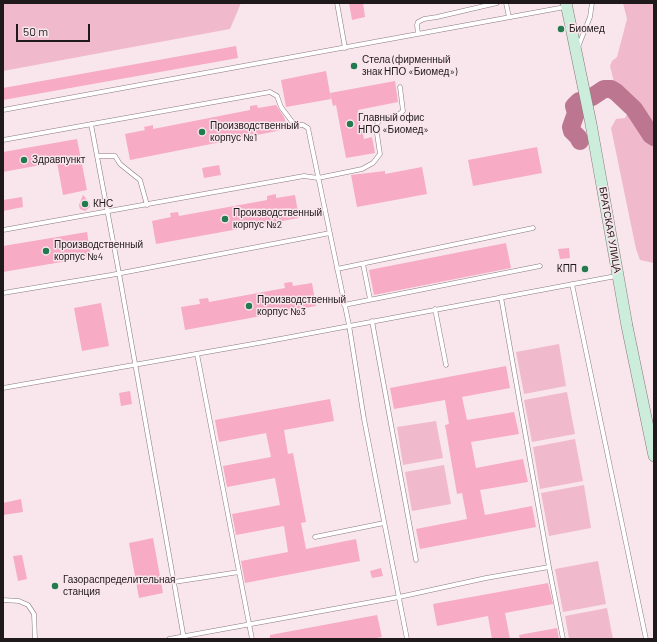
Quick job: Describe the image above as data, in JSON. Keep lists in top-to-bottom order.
{
  "streets": {
    "main road": ["БРАТСКАЯ УЛИЦА"]
  },
  "places": [
    "Биомед",
    "Стела (фирменный знак НПО «Биомед»)",
    "Главный офис НПО «Биомед»",
    "Производственный корпус №1",
    "Здравпункт",
    "КНС",
    "Производственный корпус №2",
    "Производственный корпус №4",
    "КПП",
    "Производственный корпус №3",
    "Газораспределительная станция"
  ],
  "scale_bar": "50 m"
}
